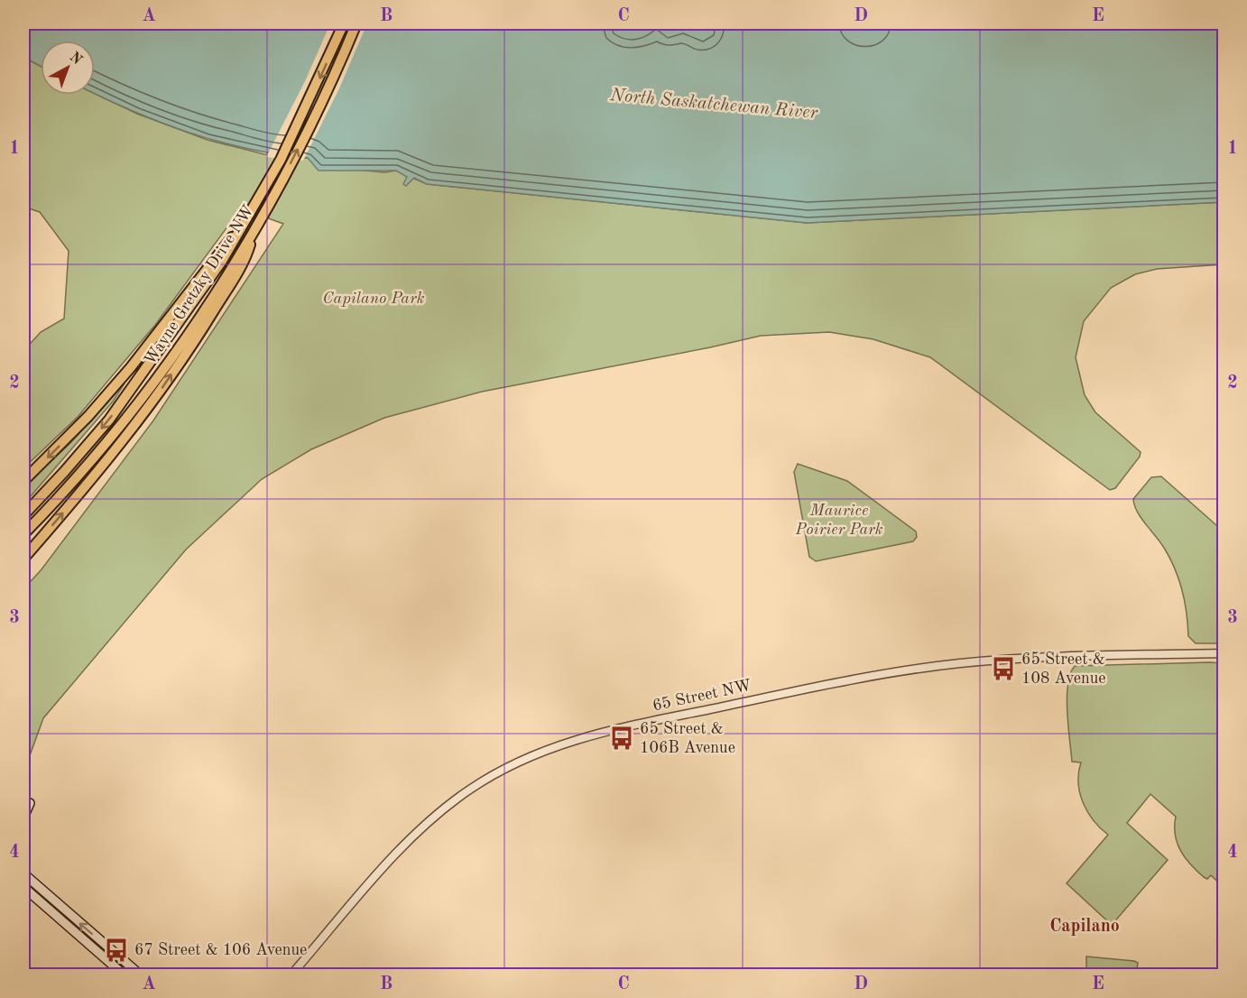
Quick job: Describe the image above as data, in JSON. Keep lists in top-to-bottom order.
{
  "streets": {
    "main road": ["Wayne Gretzky Drive NW"],
    "street": ["65 Street NW"]
  },
  "districts": ["Capilano"],
  "water": ["North Saskatchewan River"],
  "parks": ["Capilano Park", "Maurice Poirier Park"],
  "places": {
    "bus stop": ["65 Street & 108 Avenue", "65 Street & 106B Avenue", "67 Street & 106 Avenue"]
  },
  "north": "top right",
  "grid": {
    "columns": [
      "A",
      "B",
      "C",
      "D",
      "E"
    ],
    "rows": [
      "1",
      "2",
      "3",
      "4"
    ]
  }
}
